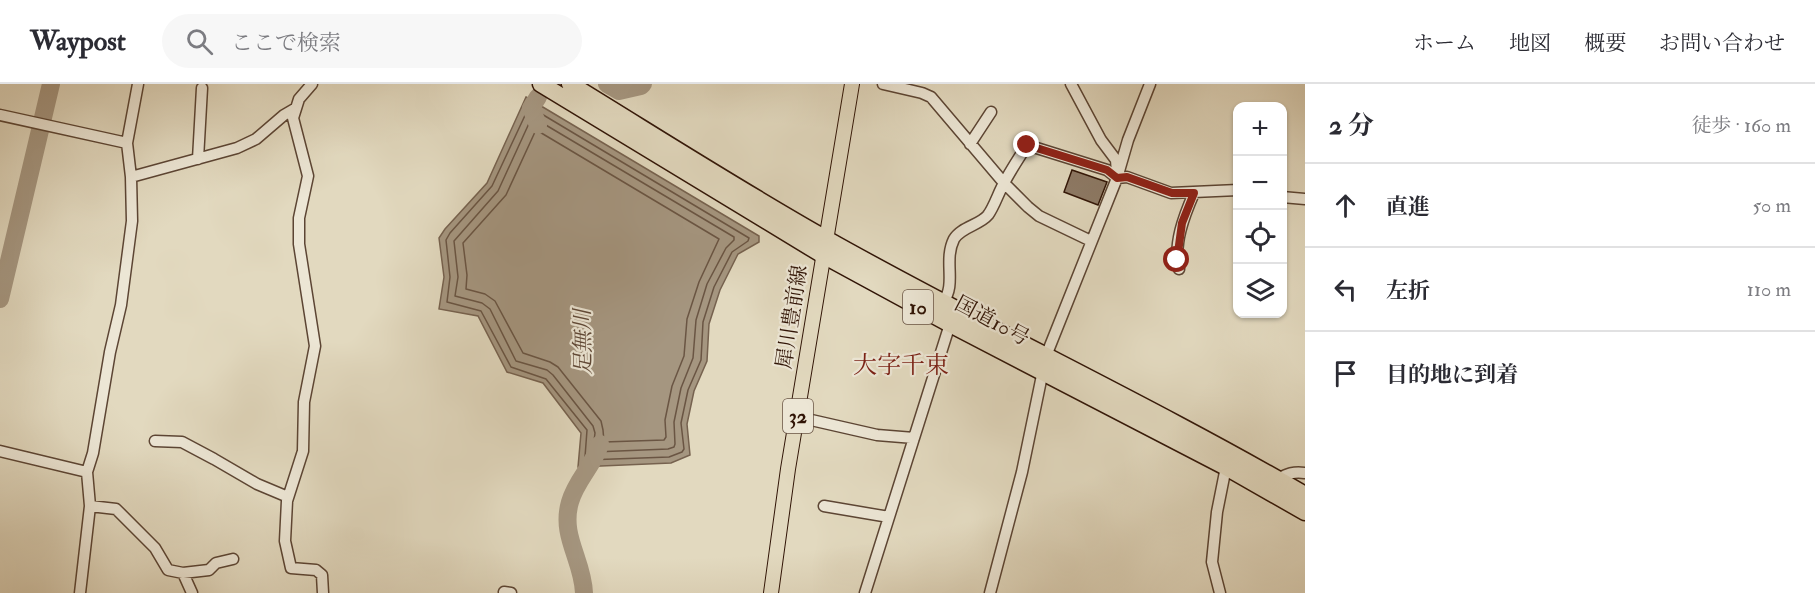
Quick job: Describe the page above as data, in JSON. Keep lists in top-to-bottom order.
{
  "streets": {
    "highway": ["10", "国道10号"],
    "main road": ["犀川豊前線", "32"]
  },
  "crossings": [
    ["犀川豊前線", "国道10号"]
  ],
  "districts": ["大字千束"],
  "water": ["足無川"],
  "page": {
    "header": "Waypost",
    "search": "ここで検索",
    "nav": [
      "ホーム",
      "地図",
      "概要",
      "お問い合わせ"
    ],
    "heading": ["2 分", "徒歩 · 160 m"],
    "map_buttons": ["+", "−"],
    "list": [
      ["直進", "50 m"],
      ["左折", "110 m"],
      "目的地に到着"
    ]
  }
}
